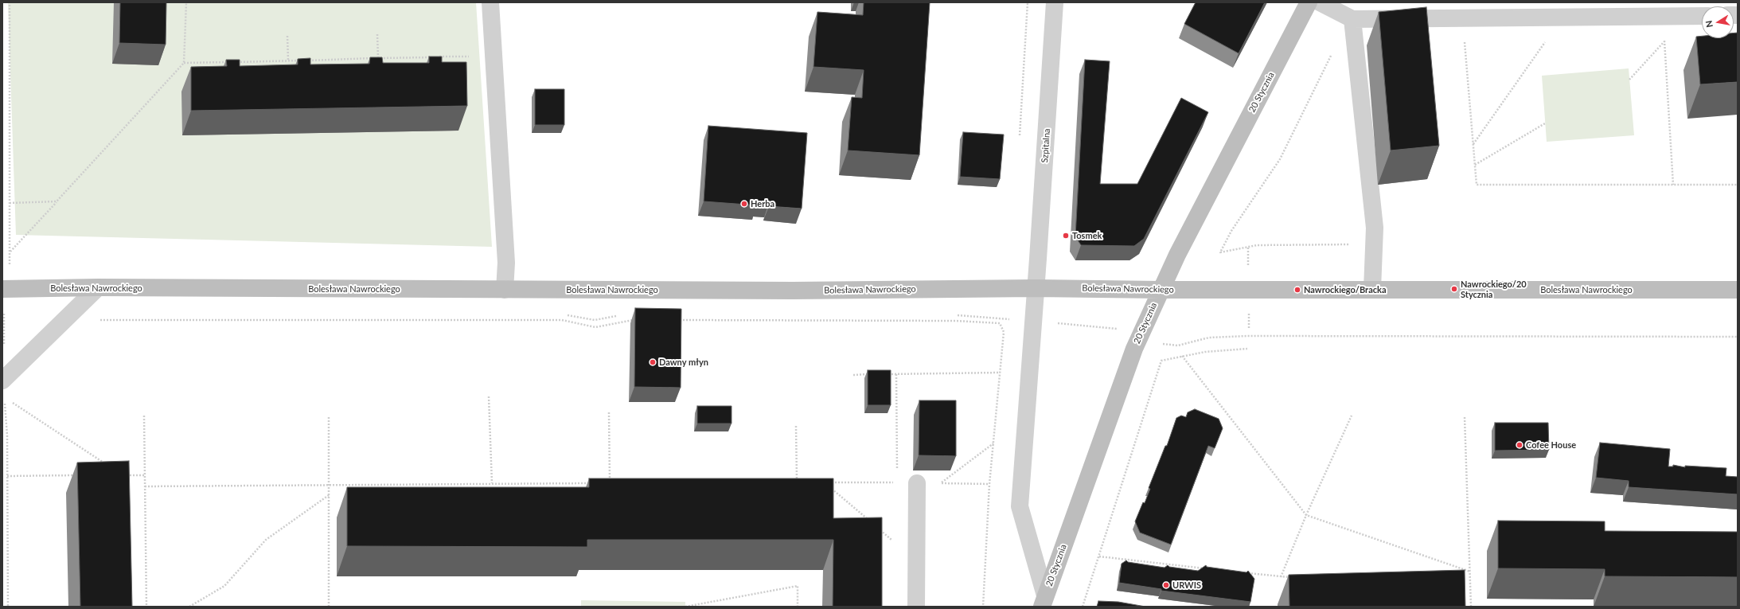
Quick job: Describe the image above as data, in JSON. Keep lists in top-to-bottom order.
{
  "streets": {
    "street": ["20 Stycznia", "Szpitalna", "Bolesława Nawrockiego"]
  },
  "crossings": [
    ["20 Stycznia", "Szpitalna"],
    ["20 Stycznia", "Bolesława Nawrockiego"],
    ["Szpitalna", "Bolesława Nawrockiego"]
  ],
  "places": [
    "Herba",
    "Tosmek",
    "Nawrockiego/20 Stycznia",
    "Nawrockiego/Bracka",
    "Dawny młyn",
    "Cofee House",
    "URWIS"
  ],
  "north": "left"
}
